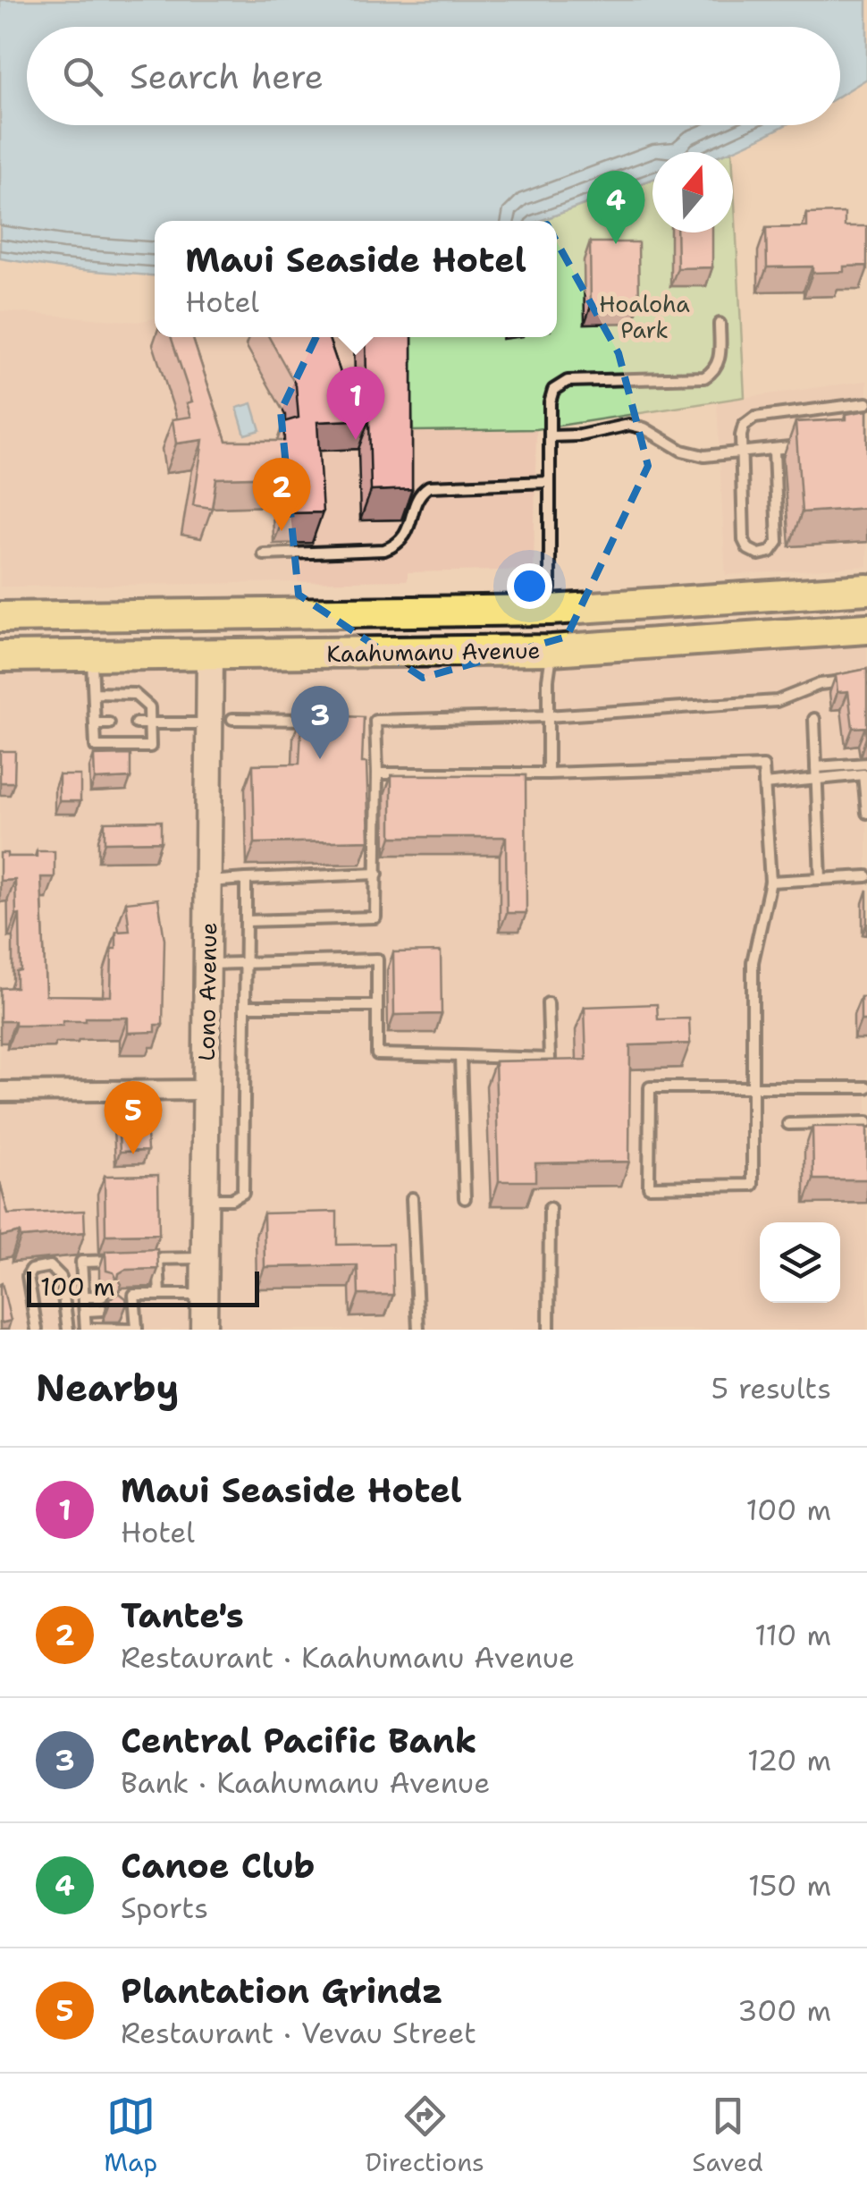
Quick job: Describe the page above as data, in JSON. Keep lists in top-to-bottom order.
{
  "streets": {
    "main road": ["Kaahumanu Avenue"],
    "street": ["Lono Avenue"]
  },
  "crossings": [
    ["Kaahumanu Avenue", "Lono Avenue"]
  ],
  "parks": ["Hoaloha Park"],
  "scale_bar": "100 m",
  "north": "top",
  "page": {
    "search": "Search here",
    "pins": [
      "4",
      "1",
      "2",
      "3",
      "5"
    ],
    "popup": ["Maui Seaside Hotel", "Hotel"],
    "scale": "100 m",
    "heading": ["Nearby", "5 results"],
    "list": [
      {
        "mark": "1",
        "name": "Maui Seaside Hotel",
        "note": "Hotel",
        "value": "100 m"
      },
      {
        "mark": "2",
        "name": "Tante's",
        "note": "Restaurant · Kaahumanu Avenue",
        "value": "110 m"
      },
      {
        "mark": "3",
        "name": "Central Pacific Bank",
        "note": "Bank · Kaahumanu Avenue",
        "value": "120 m"
      },
      {
        "mark": "4",
        "name": "Canoe Club",
        "note": "Sports",
        "value": "150 m"
      },
      {
        "mark": "5",
        "name": "Plantation Grindz",
        "note": "Restaurant · Vevau Street",
        "value": "300 m"
      }
    ],
    "nav": ["Map", "Directions", "Saved"]
  }
}
